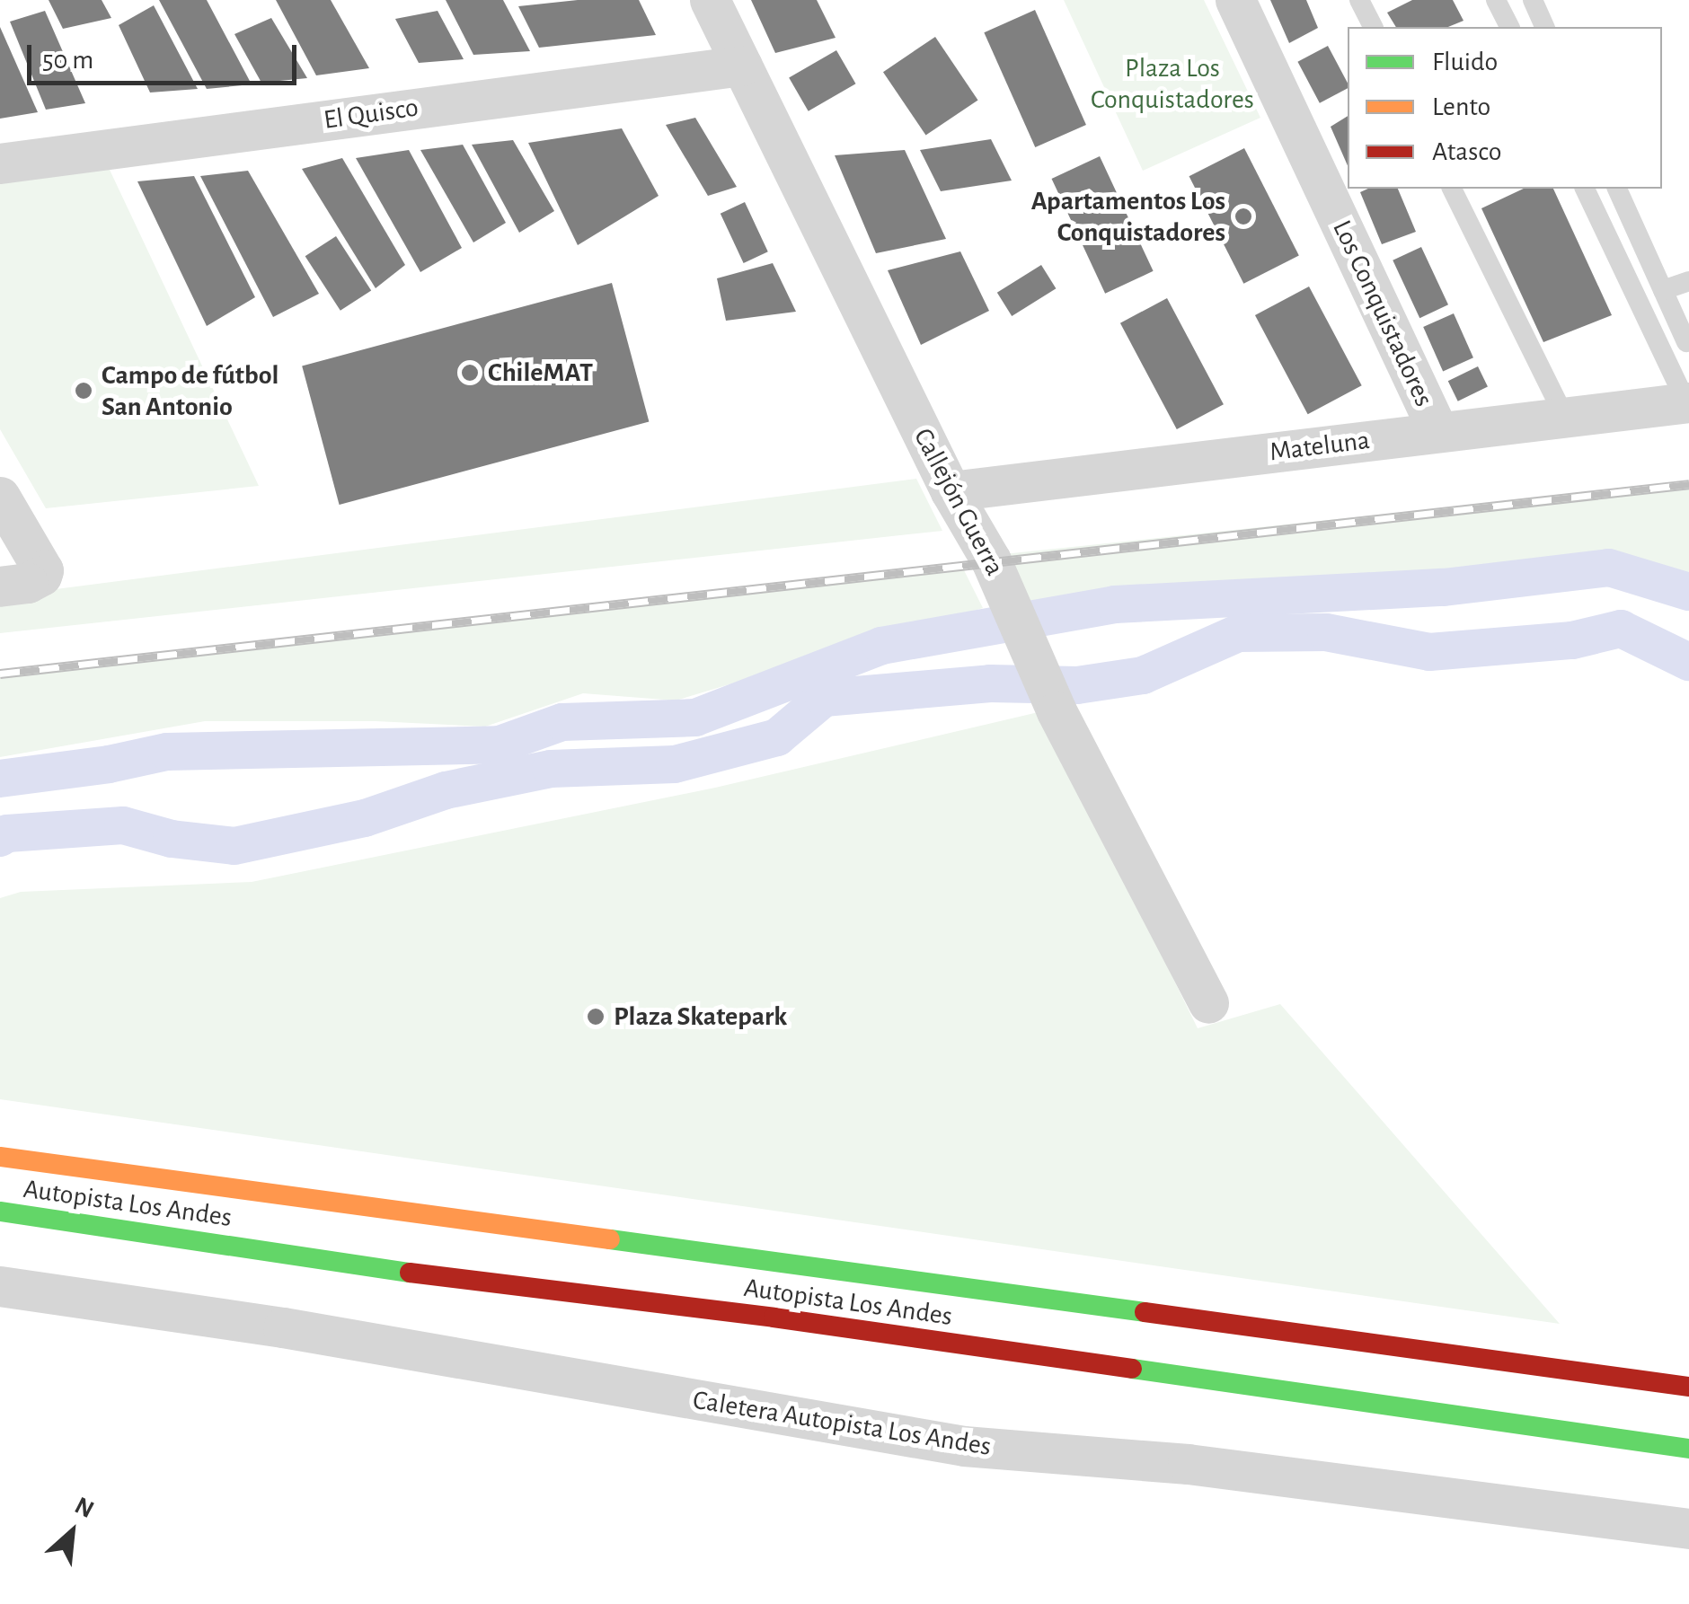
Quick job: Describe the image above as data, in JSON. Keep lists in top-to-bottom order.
{
  "streets": {
    "highway": ["Autopista Los Andes"],
    "street": [
      "El Quisco",
      "Los Conquistadores",
      "Mateluna",
      "Callejón Guerra",
      "Caletera Autopista Los Andes"
    ]
  },
  "crossings": [
    ["El Quisco", "Callejón Guerra"],
    ["Los Conquistadores", "Mateluna"],
    ["Mateluna", "Callejón Guerra"]
  ],
  "parks": ["Plaza Los Conquistadores"],
  "places": [
    "Apartamentos Los Conquistadores",
    "ChileMAT",
    "Campo de fútbol San Antonio",
    "Plaza Skatepark"
  ],
  "legend": ["Fluido", "Lento", "Atasco"],
  "scale_bar": "50 m",
  "north": "top right"
}
